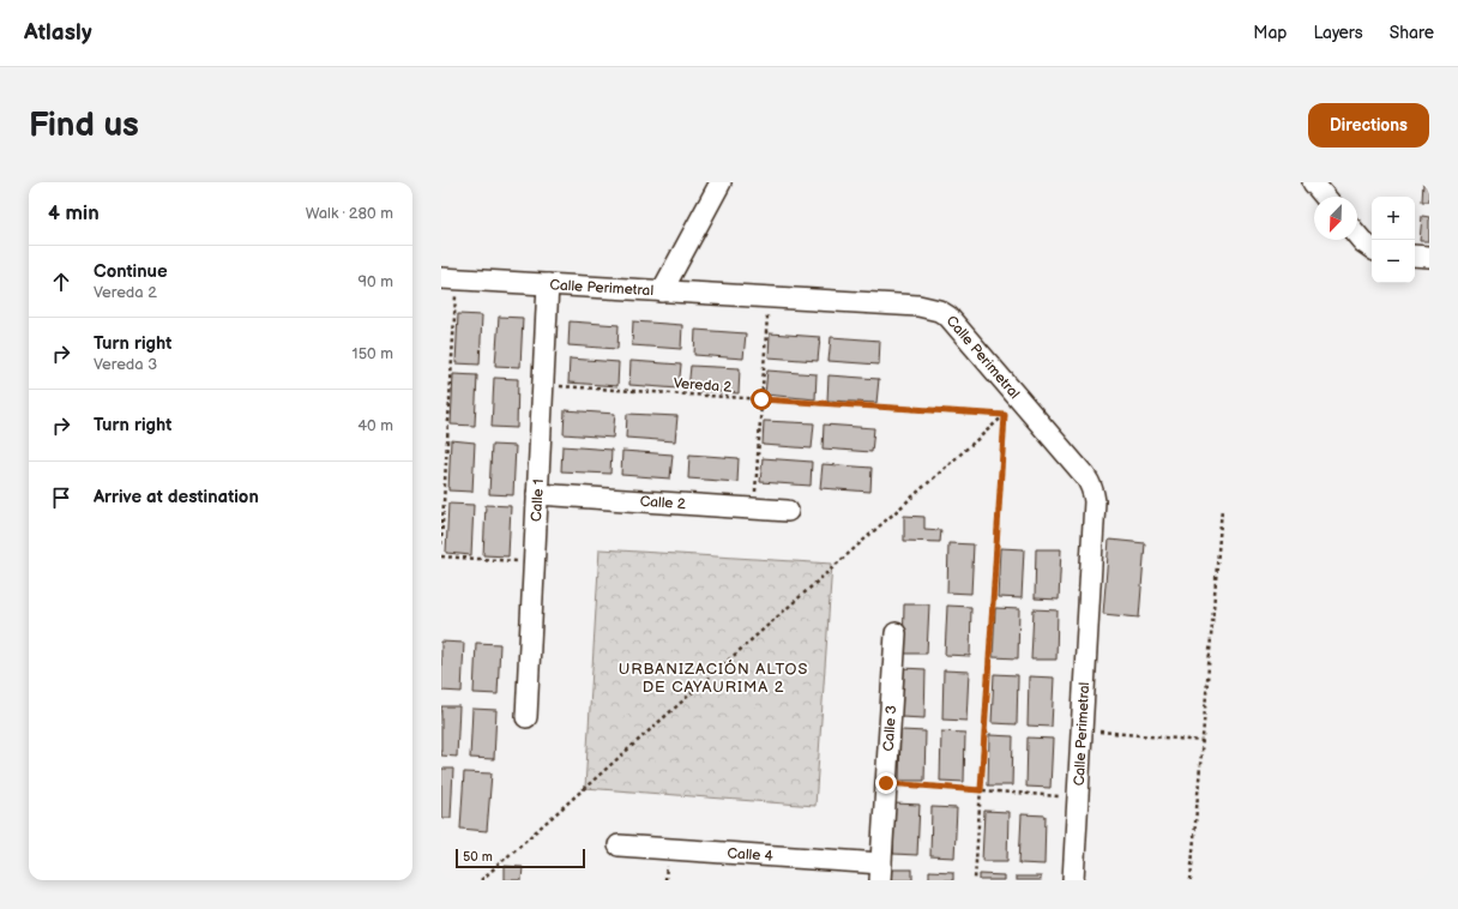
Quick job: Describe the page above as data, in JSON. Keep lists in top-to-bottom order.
{
  "streets": {
    "street": [
      "Calle Perimetral",
      "Calle 1",
      "Calle 2",
      "Calle 3",
      "Calle 4"
    ],
    "path": ["Vereda 2"]
  },
  "crossings": [
    ["Calle Perimetral", "Calle 1"],
    ["Vereda 2", "Calle 1"],
    ["Calle 1", "Calle 2"],
    ["Calle 3", "Calle 4"]
  ],
  "districts": ["URBANIZACIÓN ALTOS DE CAYAURIMA 2"],
  "scale_bar": "50 m",
  "north": "bottom left",
  "page": {
    "header": "Atlasly",
    "nav": ["Map", "Layers", "Share"],
    "buttons": "Directions",
    "title": "Find us",
    "heading": ["4 min", "Walk · 280 m"],
    "map_buttons": ["+", "−"],
    "list": [
      ["Continue", "Vereda 2", "90 m"],
      ["Turn right", "Vereda 3", "150 m"],
      ["Turn right", "40 m"],
      "Arrive at destination"
    ],
    "scale": "50 m"
  }
}
